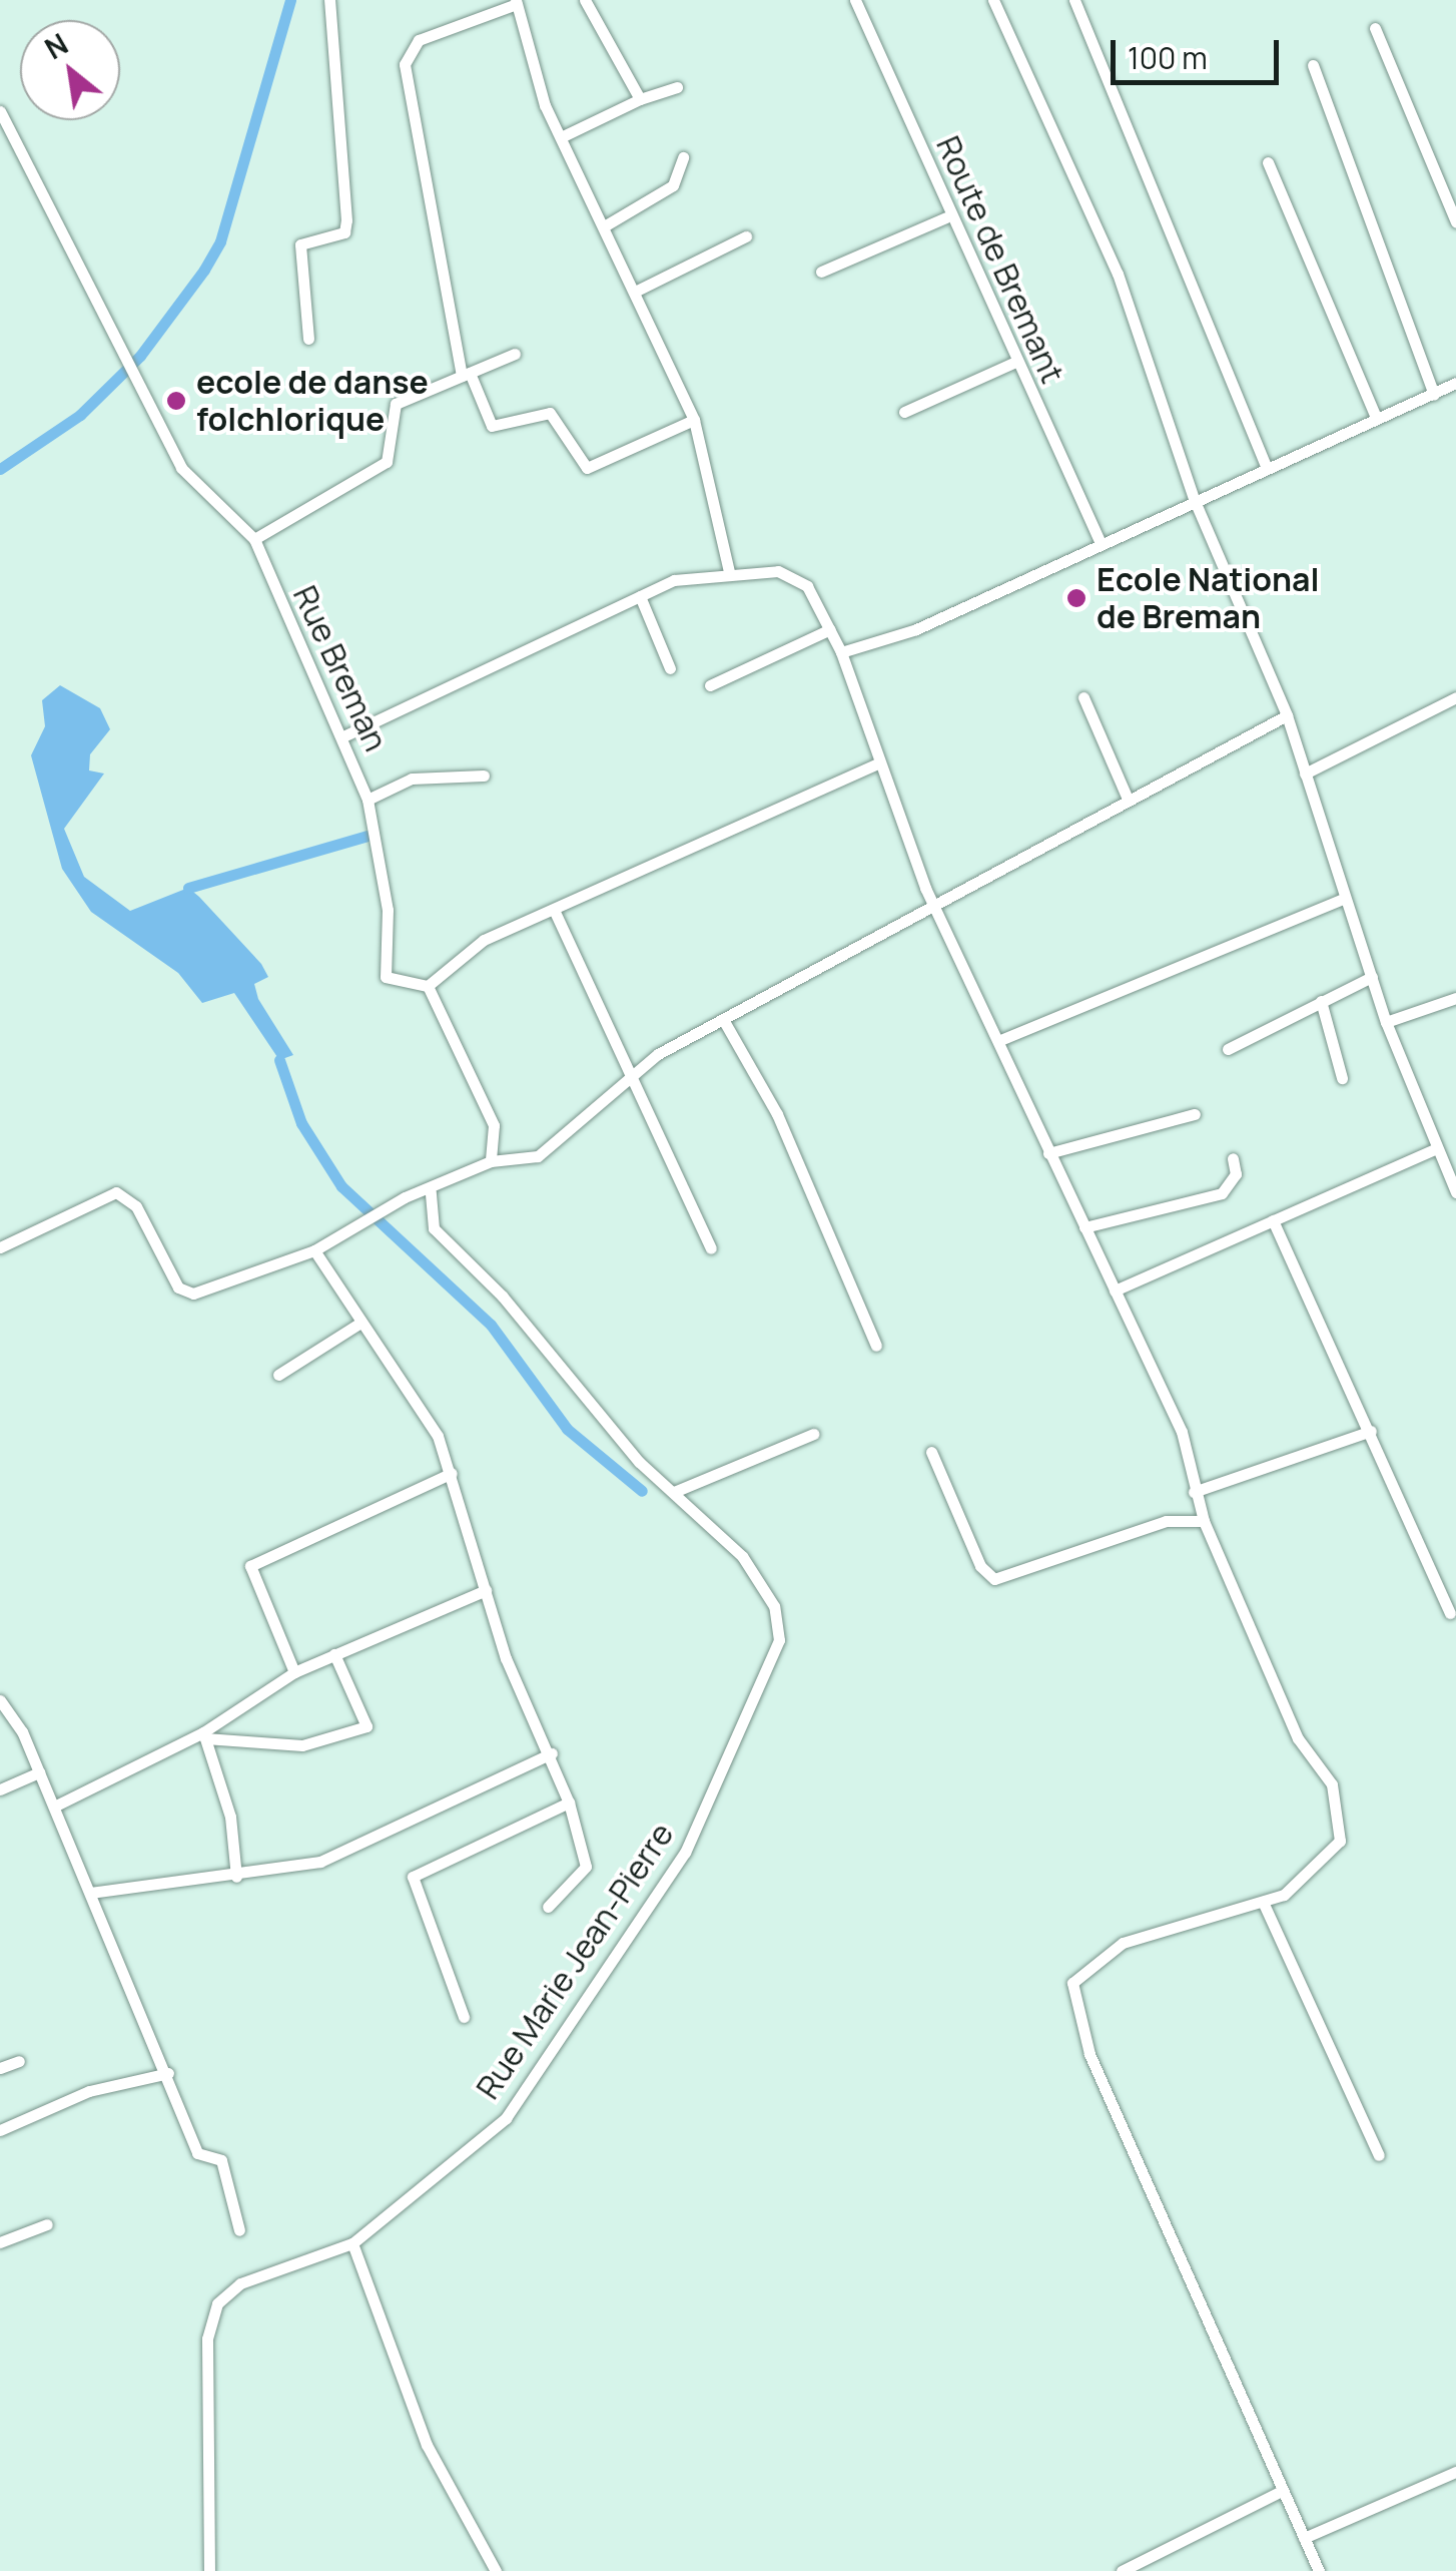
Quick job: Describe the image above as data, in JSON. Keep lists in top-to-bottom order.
{
  "streets": {
    "street": ["Route de Bremant", "Rue Breman", "Rue Marie Jean-Pierre"]
  },
  "places": ["ecole de danse folchlorique", "Ecole National de Breman"],
  "scale_bar": "100 m",
  "north": "top left"
}
